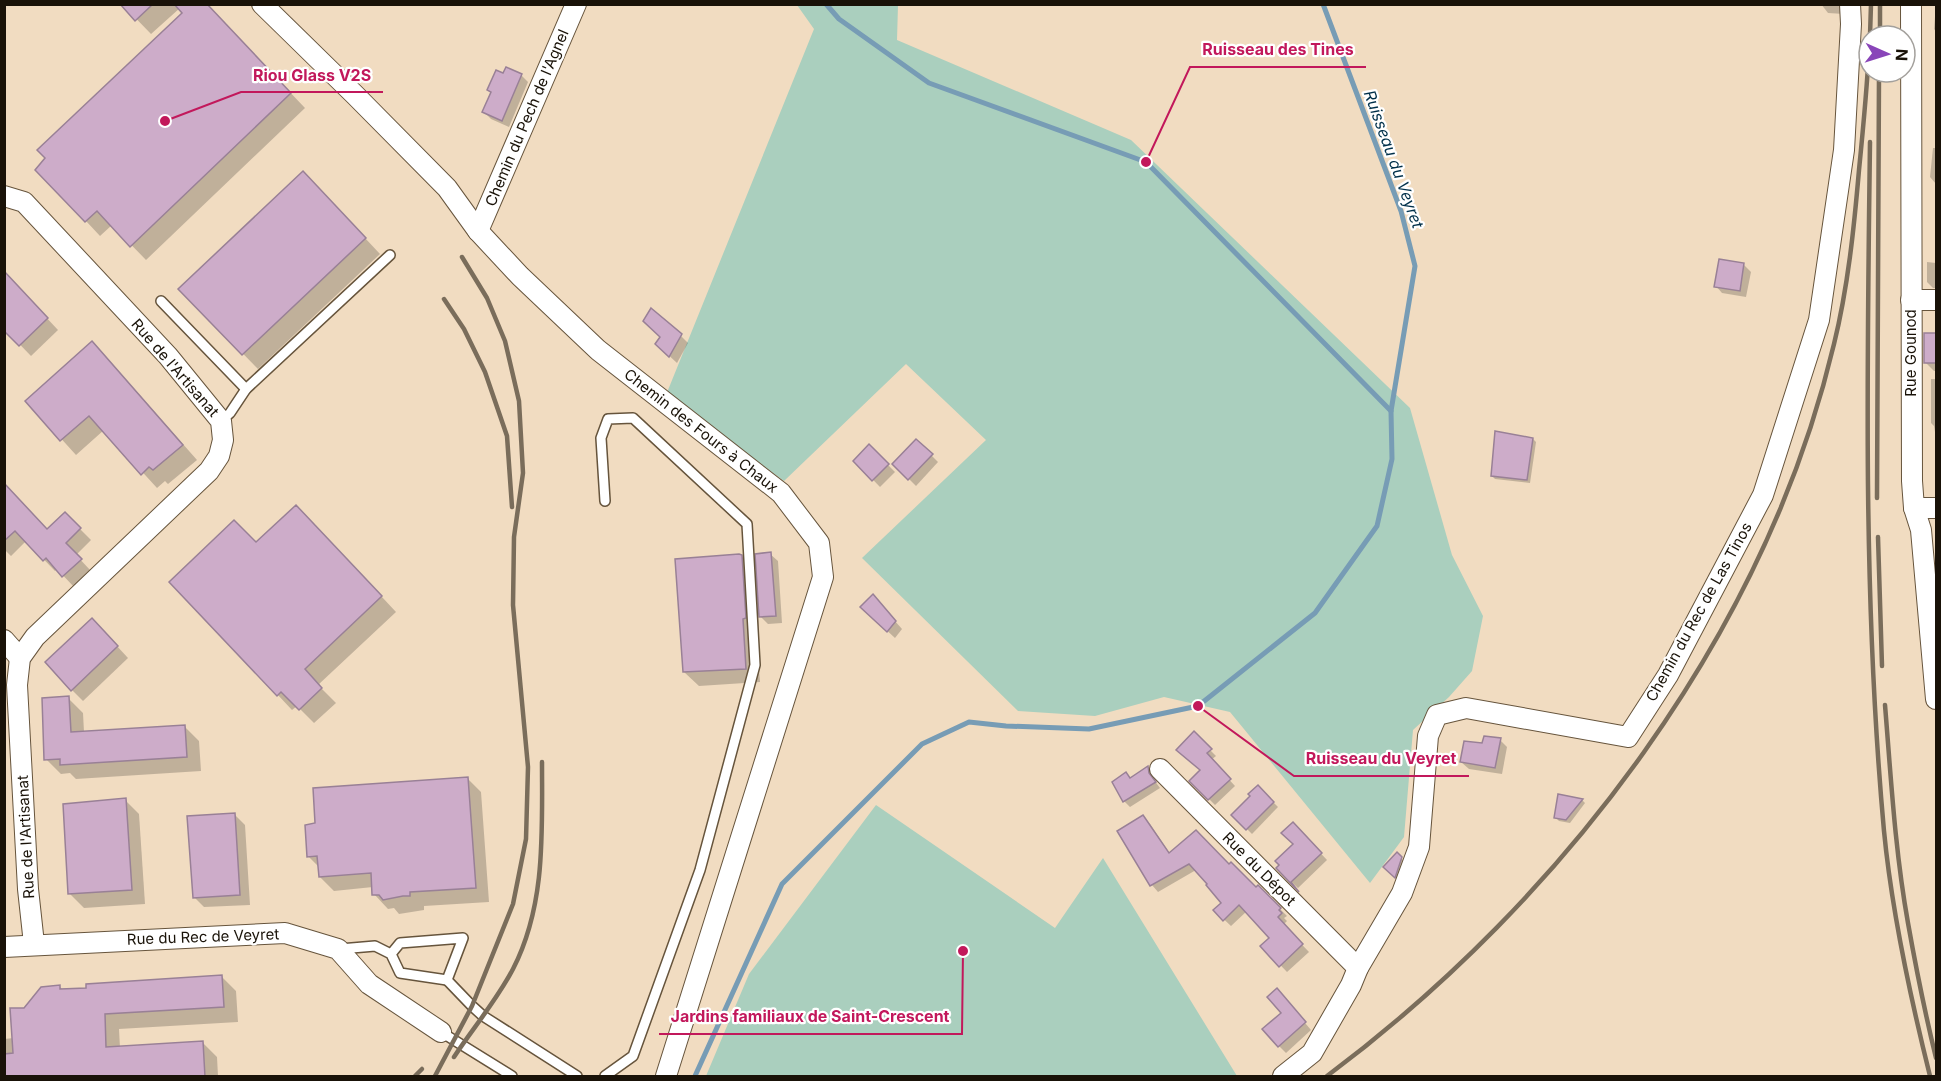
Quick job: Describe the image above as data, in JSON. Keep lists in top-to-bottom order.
{
  "streets": {
    "street": [
      "Chemin du Pech de l'Agnel",
      "Rue Gounod",
      "Rue de l'Artisanat",
      "Chemin des Fours à Chaux",
      "Chemin du Rec de Las Tinos",
      "Rue du Dépot",
      "Rue du Rec de Veyret"
    ]
  },
  "crossings": [
    ["Chemin du Pech de l'Agnel", "Chemin des Fours à Chaux"],
    ["Rue de l'Artisanat", "Rue du Rec de Veyret"],
    ["Chemin du Rec de Las Tinos", "Rue du Dépot"]
  ],
  "water": ["Ruisseau du Veyret"],
  "places": [
    "Riou Glass V2S",
    "Ruisseau des Tines",
    "Ruisseau du Veyret",
    "Jardins familiaux de Saint-Crescent"
  ],
  "north": "right"
}
